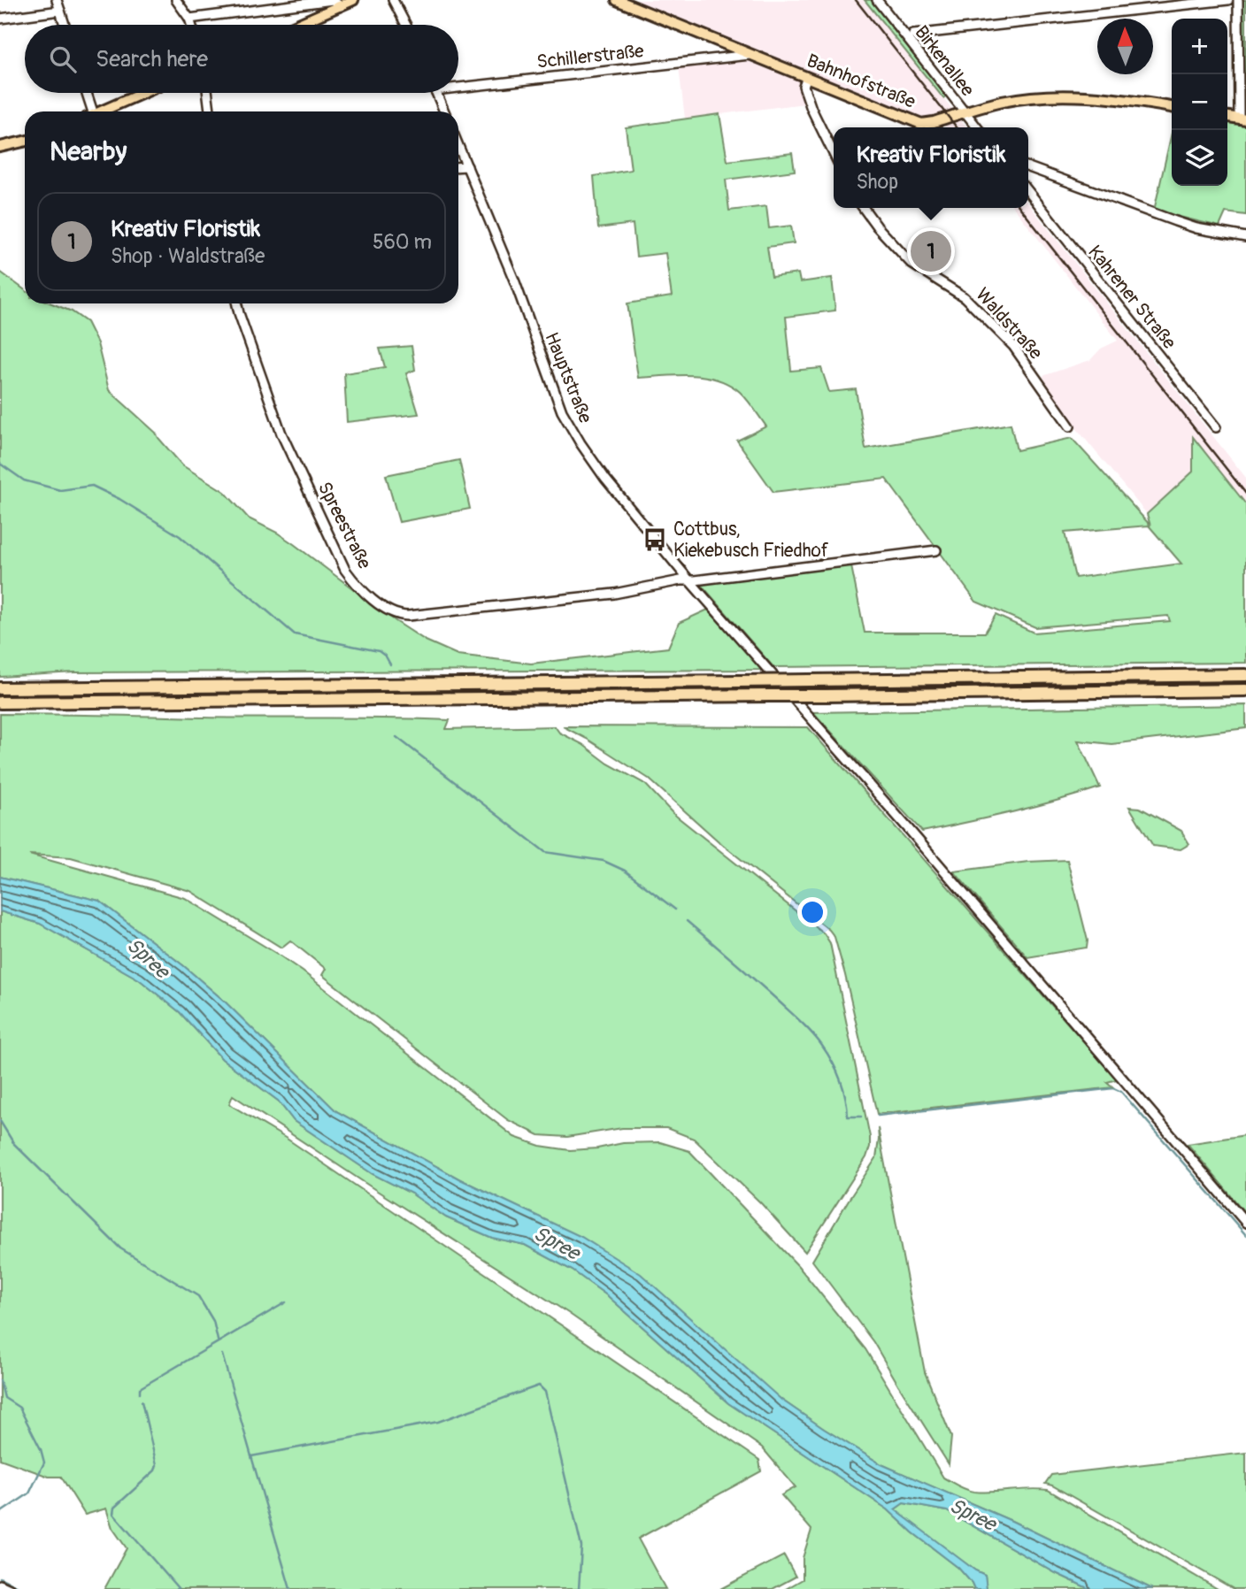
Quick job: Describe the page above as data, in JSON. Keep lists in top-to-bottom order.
{
  "streets": {
    "main road": ["Bahnhofstraße"],
    "street": [
      "Schillerstraße",
      "Birkenallee",
      "Kahrener Straße",
      "Waldstraße",
      "Hauptstraße",
      "Spreestraße"
    ]
  },
  "crossings": [
    ["Schillerstraße", "Bahnhofstraße"],
    ["Birkenallee", "Bahnhofstraße"],
    ["Hauptstraße", "Spreestraße"]
  ],
  "water": ["Spree"],
  "places": {
    "bus stop": ["Cottbus, Kiekebusch Friedhof"]
  },
  "north": "top",
  "page": {
    "map_buttons": ["+", "−"],
    "search": "Search here",
    "heading": "Nearby",
    "popup": ["Kreativ Floristik", "Shop"],
    "list": [
      {
        "mark": "1",
        "name": "Kreativ Floristik",
        "note": "Shop · Waldstraße",
        "value": "560 m"
      }
    ],
    "pins": "1"
  }
}
